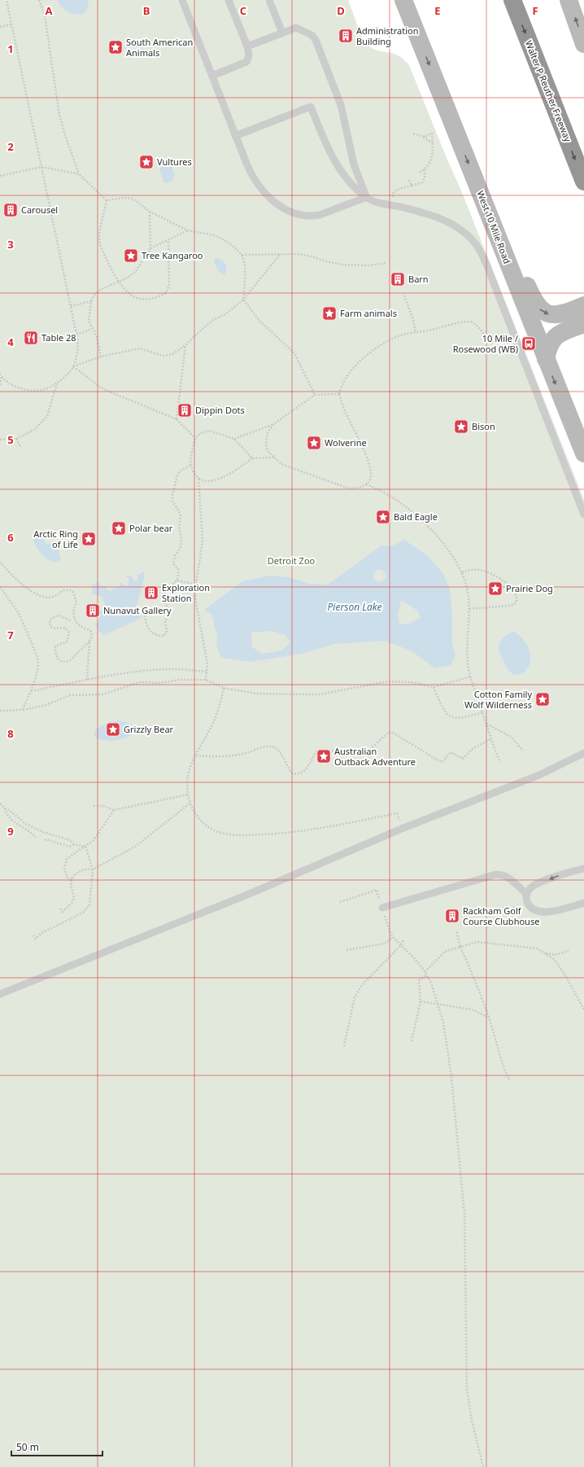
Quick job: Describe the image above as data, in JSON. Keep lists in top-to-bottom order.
{
  "streets": {
    "highway": ["Walter P Reuther Freeway"],
    "main road": ["West 10 Mile Road"]
  },
  "one_way": ["Walter P Reuther Freeway", "West 10 Mile Road"],
  "water": ["Pierson Lake"],
  "parks": ["Detroit Zoo"],
  "places": {
    "building": [
      "Administration Building",
      "Carousel",
      "Barn",
      "Dippin Dots",
      "Exploration Station",
      "Nunavut Gallery",
      "Rackham Golf Course Clubhouse"
    ],
    "place": [
      "South American Animals",
      "Vultures",
      "Tree Kangaroo",
      "Farm animals",
      "Bison",
      "Wolverine",
      "Bald Eagle",
      "Polar bear",
      "Arctic Ring of Life",
      "Prairie Dog",
      "Cotton Family Wolf Wilderness",
      "Grizzly Bear",
      "Australian Outback Adventure"
    ],
    "restaurant": ["Table 28"],
    "bus stop": ["10 Mile / Rosewood (WB)"]
  },
  "scale_bar": "50 m",
  "grid": {
    "columns": [
      "A",
      "B",
      "C",
      "D",
      "E",
      "F"
    ],
    "rows": [
      "1",
      "2",
      "3",
      "4",
      "5",
      "6",
      "7",
      "8",
      "9"
    ]
  }
}
